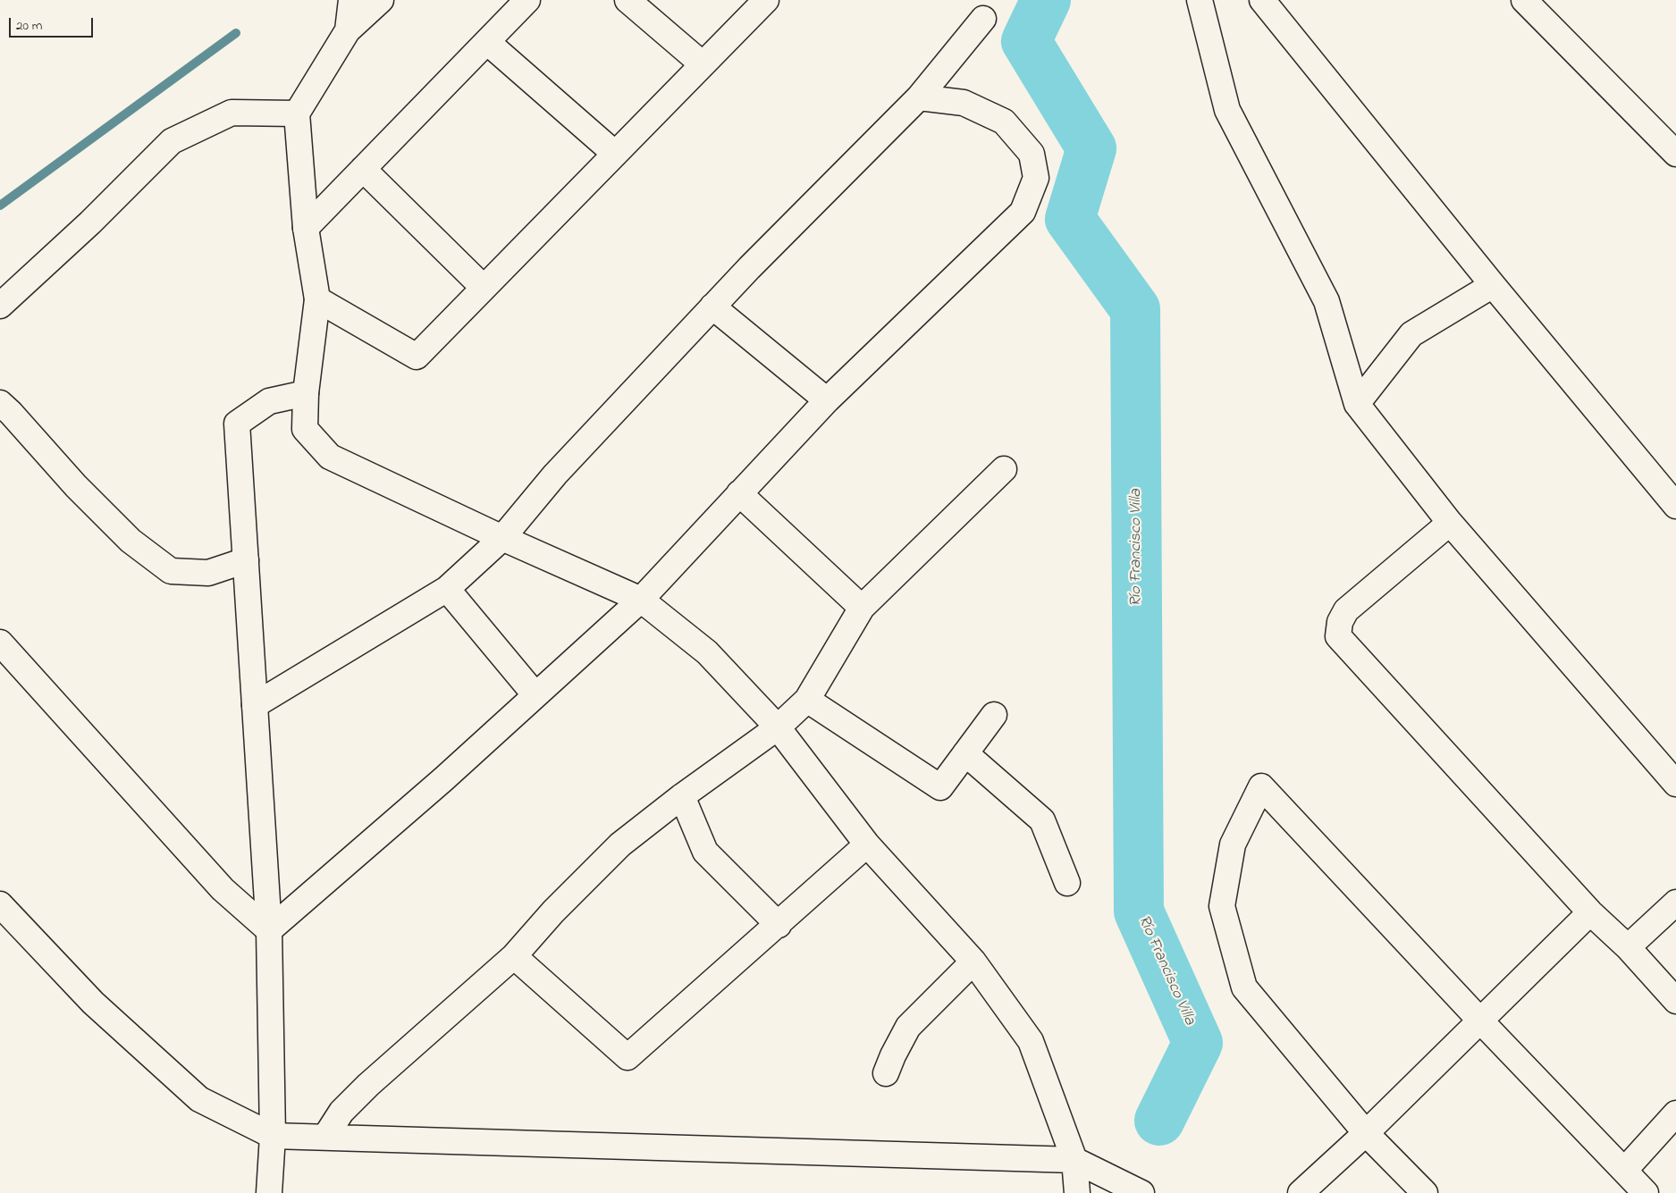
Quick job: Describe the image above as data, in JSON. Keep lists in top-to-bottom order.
{
  "water": ["Río Francisco Villa"],
  "scale_bar": "20 m"
}
